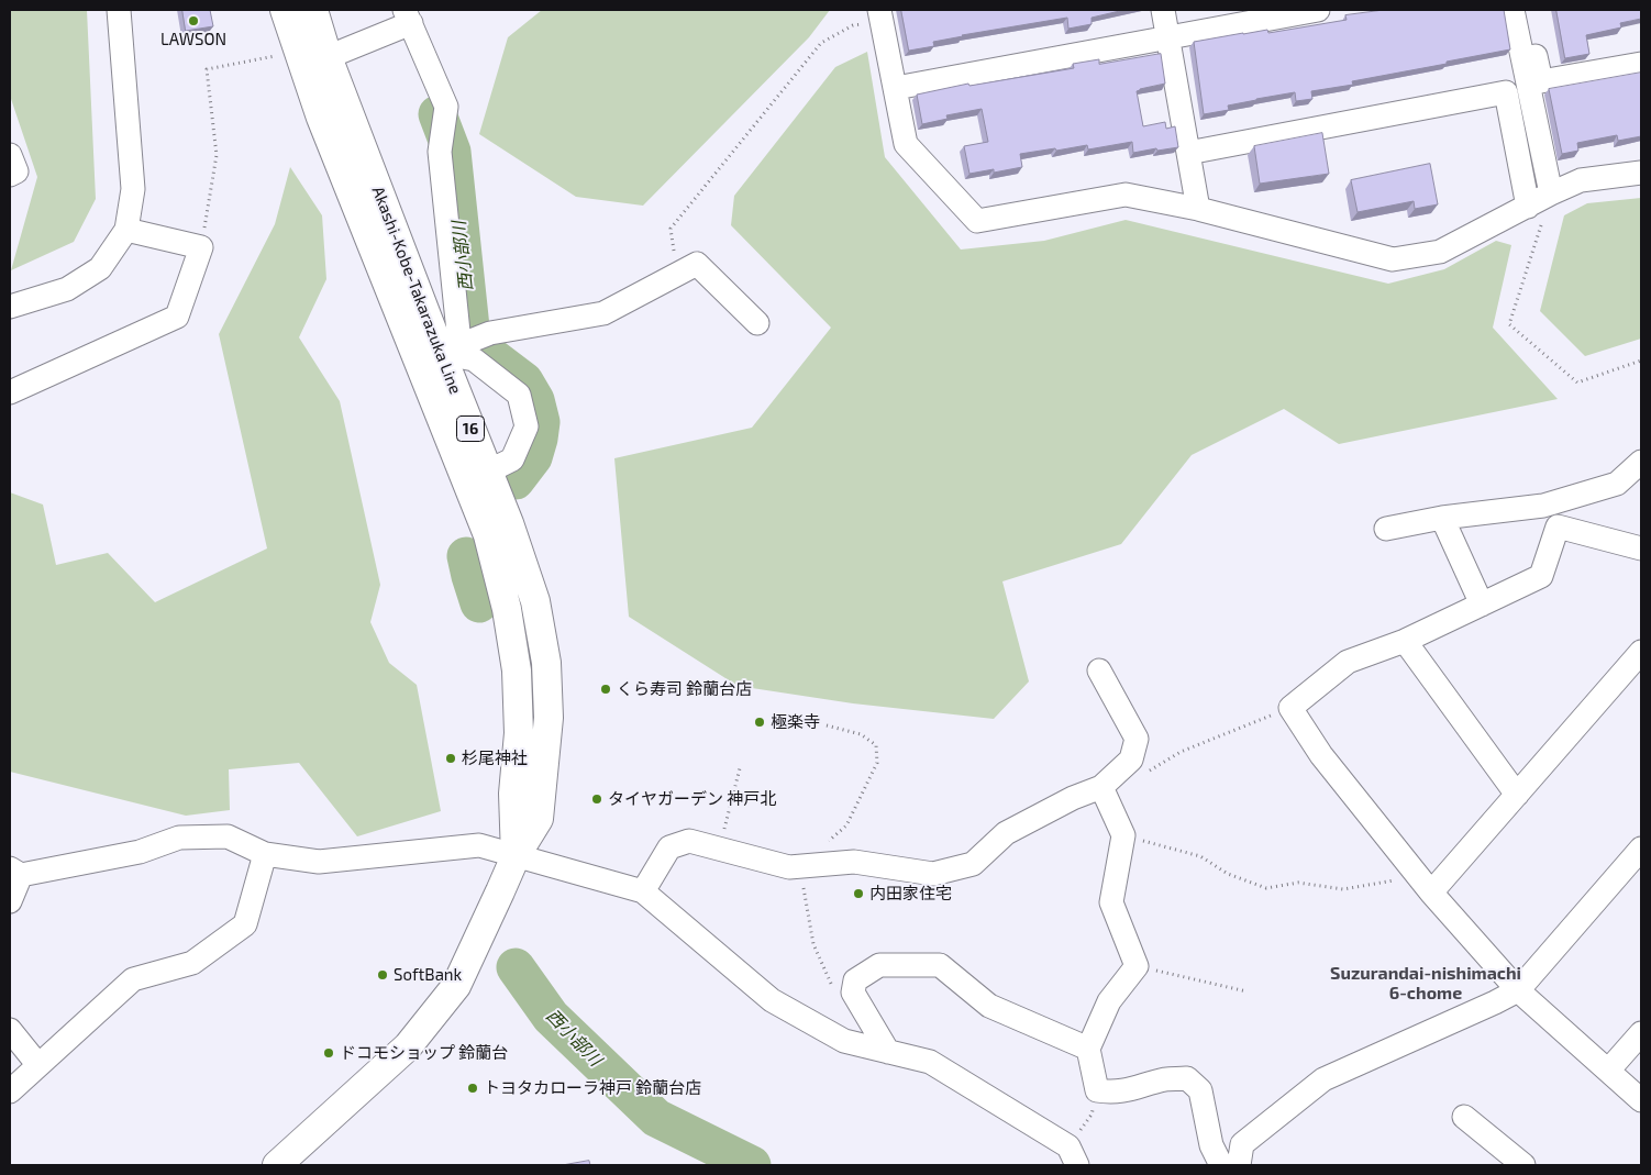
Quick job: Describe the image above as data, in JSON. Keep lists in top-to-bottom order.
{
  "streets": {
    "main road": ["Akashi-Kobe-Takarazuka Line", "16"]
  },
  "districts": ["Suzurandai-nishimachi 6-chome"],
  "water": ["西小部川"],
  "places": [
    "LAWSON",
    "くら寿司 鈴蘭台店",
    "極楽寺",
    "杉尾神社",
    "タイヤガーデン 神戸北",
    "内田家住宅",
    "SoftBank",
    "ドコモショップ 鈴蘭台",
    "トヨタカローラ神戸 鈴蘭台店"
  ]
}
